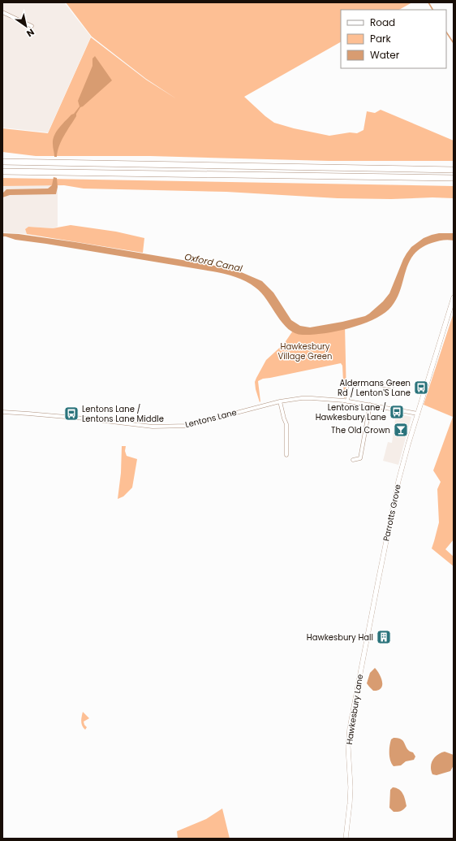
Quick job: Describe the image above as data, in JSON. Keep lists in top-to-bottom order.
{
  "streets": {
    "main road": ["Parrotts Grove", "Hawkesbury Lane"],
    "street": ["Lentons Lane"]
  },
  "crossings": [
    ["Lentons Lane", "Parrotts Grove"],
    ["Parrotts Grove", "Hawkesbury Lane"]
  ],
  "water": ["Oxford Canal"],
  "parks": ["Hawkesbury Village Green"],
  "places": {
    "bus stop": ["Aldermans Green Rd / Lenton'S Lane", "Lentons Lane / Hawkesbury Lane", "Lentons Lane / Lentons Lane Middle"],
    "bar": ["The Old Crown"],
    "building": ["Hawkesbury Hall"]
  },
  "legend": ["Road", "Park", "Water"],
  "north": "bottom right"
}
